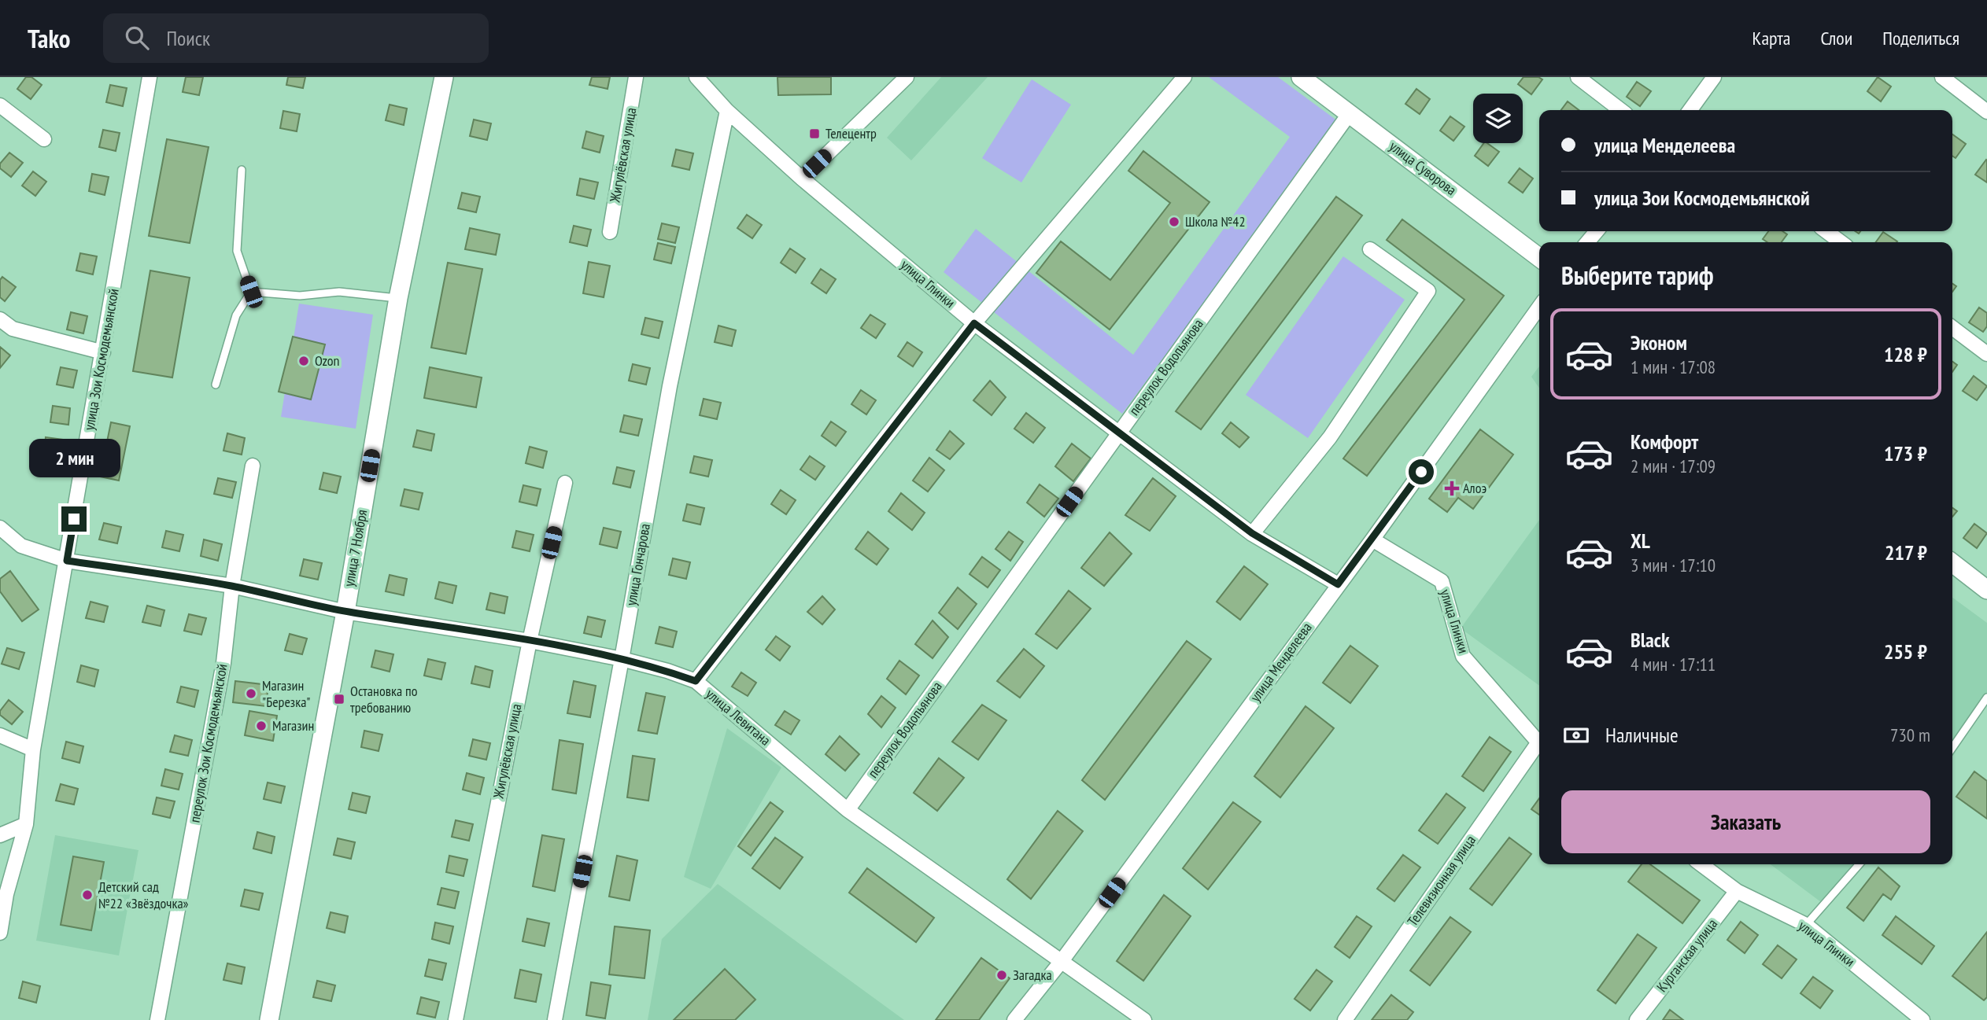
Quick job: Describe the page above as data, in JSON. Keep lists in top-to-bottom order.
{
  "streets": {
    "street": [
      "Жигулёвская улица",
      "улица Суворова",
      "улица Глинки",
      "улица Зои Космодемьянской",
      "переулок Водопьянова",
      "улица 7 Ноября",
      "улица Гончарова",
      "улица Менделеева",
      "улица Левитана",
      "переулок Зои Космодемьянской",
      "Телевизионная улица",
      "Курганская улица"
    ]
  },
  "crossings": [
    ["Жигулёвская улица", "улица Левитана"],
    ["улица Суворова", "переулок Водопьянова"],
    ["улица Глинки", "переулок Водопьянова"],
    ["улица Глинки", "улица Гончарова"],
    ["улица Глинки", "улица Менделеева"],
    ["улица Глинки", "Курганская улица"],
    ["улица Зои Космодемьянской", "улица Левитана"],
    ["переулок Водопьянова", "улица Левитана"],
    ["улица 7 Ноября", "улица Левитана"],
    ["улица Гончарова", "улица Левитана"],
    ["улица Менделеева", "улица Левитана"],
    ["улица Левитана", "переулок Зои Космодемьянской"]
  ],
  "places": {
    "transit": ["Телецентр", "Остановка по требованию"],
    "other": [
      "Школа №42",
      "Ozon",
      "Магазин \"Березка\"",
      "Магазин",
      "Детский сад №22 «Звёздочка»",
      "Загадка"
    ],
    "health": ["Алоэ"]
  },
  "page": {
    "header": "Tako",
    "search": "Поиск",
    "nav": ["Карта", "Слои", "Поделиться"],
    "banner": ["улица Менделеева", "улица Зои Космодемьянской"],
    "heading": "Выберите тариф",
    "list": [
      {
        "name": "Эконом",
        "note": "1 мин · 17:08",
        "value": "128 ₽"
      },
      {
        "name": "Комфорт",
        "note": "2 мин · 17:09",
        "value": "173 ₽"
      },
      {
        "name": "XL",
        "note": "3 мин · 17:10",
        "value": "217 ₽"
      },
      {
        "name": "Black",
        "note": "4 мин · 17:11",
        "value": "255 ₽"
      }
    ],
    "bubble": "2 мин",
    "pay": ["Наличные", "730 m"],
    "buttons": "Заказать"
  }
}
